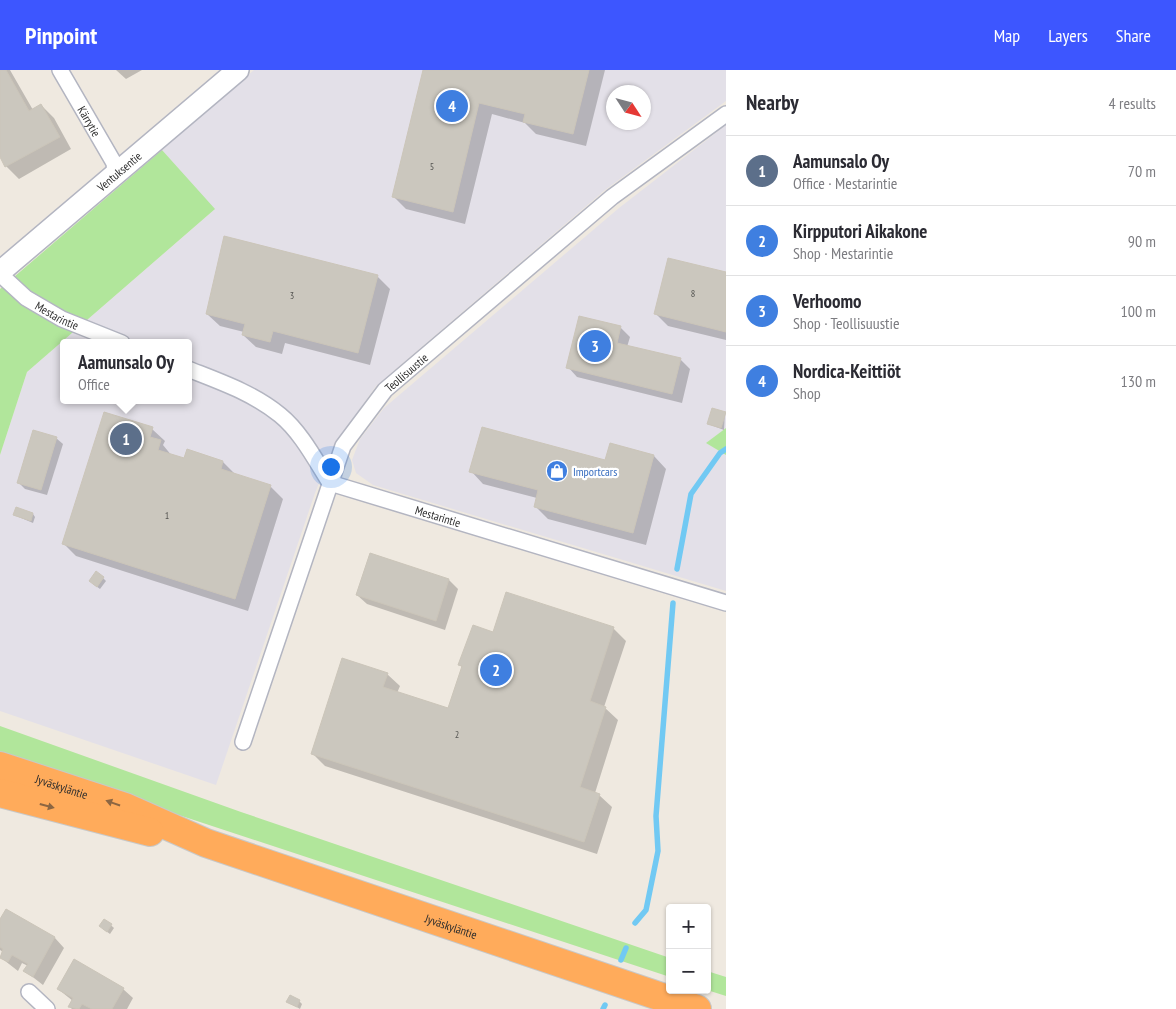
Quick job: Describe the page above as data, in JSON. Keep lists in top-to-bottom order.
{
  "streets": {
    "highway": ["Jyväskyläntie"],
    "main road": ["Ventuksentie"],
    "street": ["Kärrytie", "Mestarintie", "Teollisuustie"]
  },
  "crossings": [
    ["Kärrytie", "Ventuksentie"],
    ["Ventuksentie", "Mestarintie"],
    ["Mestarintie", "Teollisuustie"]
  ],
  "places": {
    "shop": ["Importcars"]
  },
  "house_numbers": [
    "5",
    "8",
    "3",
    "1",
    "2"
  ],
  "north": "bottom right",
  "page": {
    "header": "Pinpoint",
    "nav": ["Map", "Layers", "Share"],
    "heading": ["Nearby", "4 results"],
    "pins": [
      "4",
      "3",
      "1",
      "2"
    ],
    "list": [
      {
        "mark": "1",
        "name": "Aamunsalo Oy",
        "note": "Office · Mestarintie",
        "value": "70 m"
      },
      {
        "mark": "2",
        "name": "Kirpputori Aikakone",
        "note": "Shop · Mestarintie",
        "value": "90 m"
      },
      {
        "mark": "3",
        "name": "Verhoomo",
        "note": "Shop · Teollisuustie",
        "value": "100 m"
      },
      {
        "mark": "4",
        "name": "Nordica-Keittiöt",
        "note": "Shop",
        "value": "130 m"
      }
    ],
    "popup": ["Aamunsalo Oy", "Office"],
    "map_buttons": ["+", "−"]
  }
}
